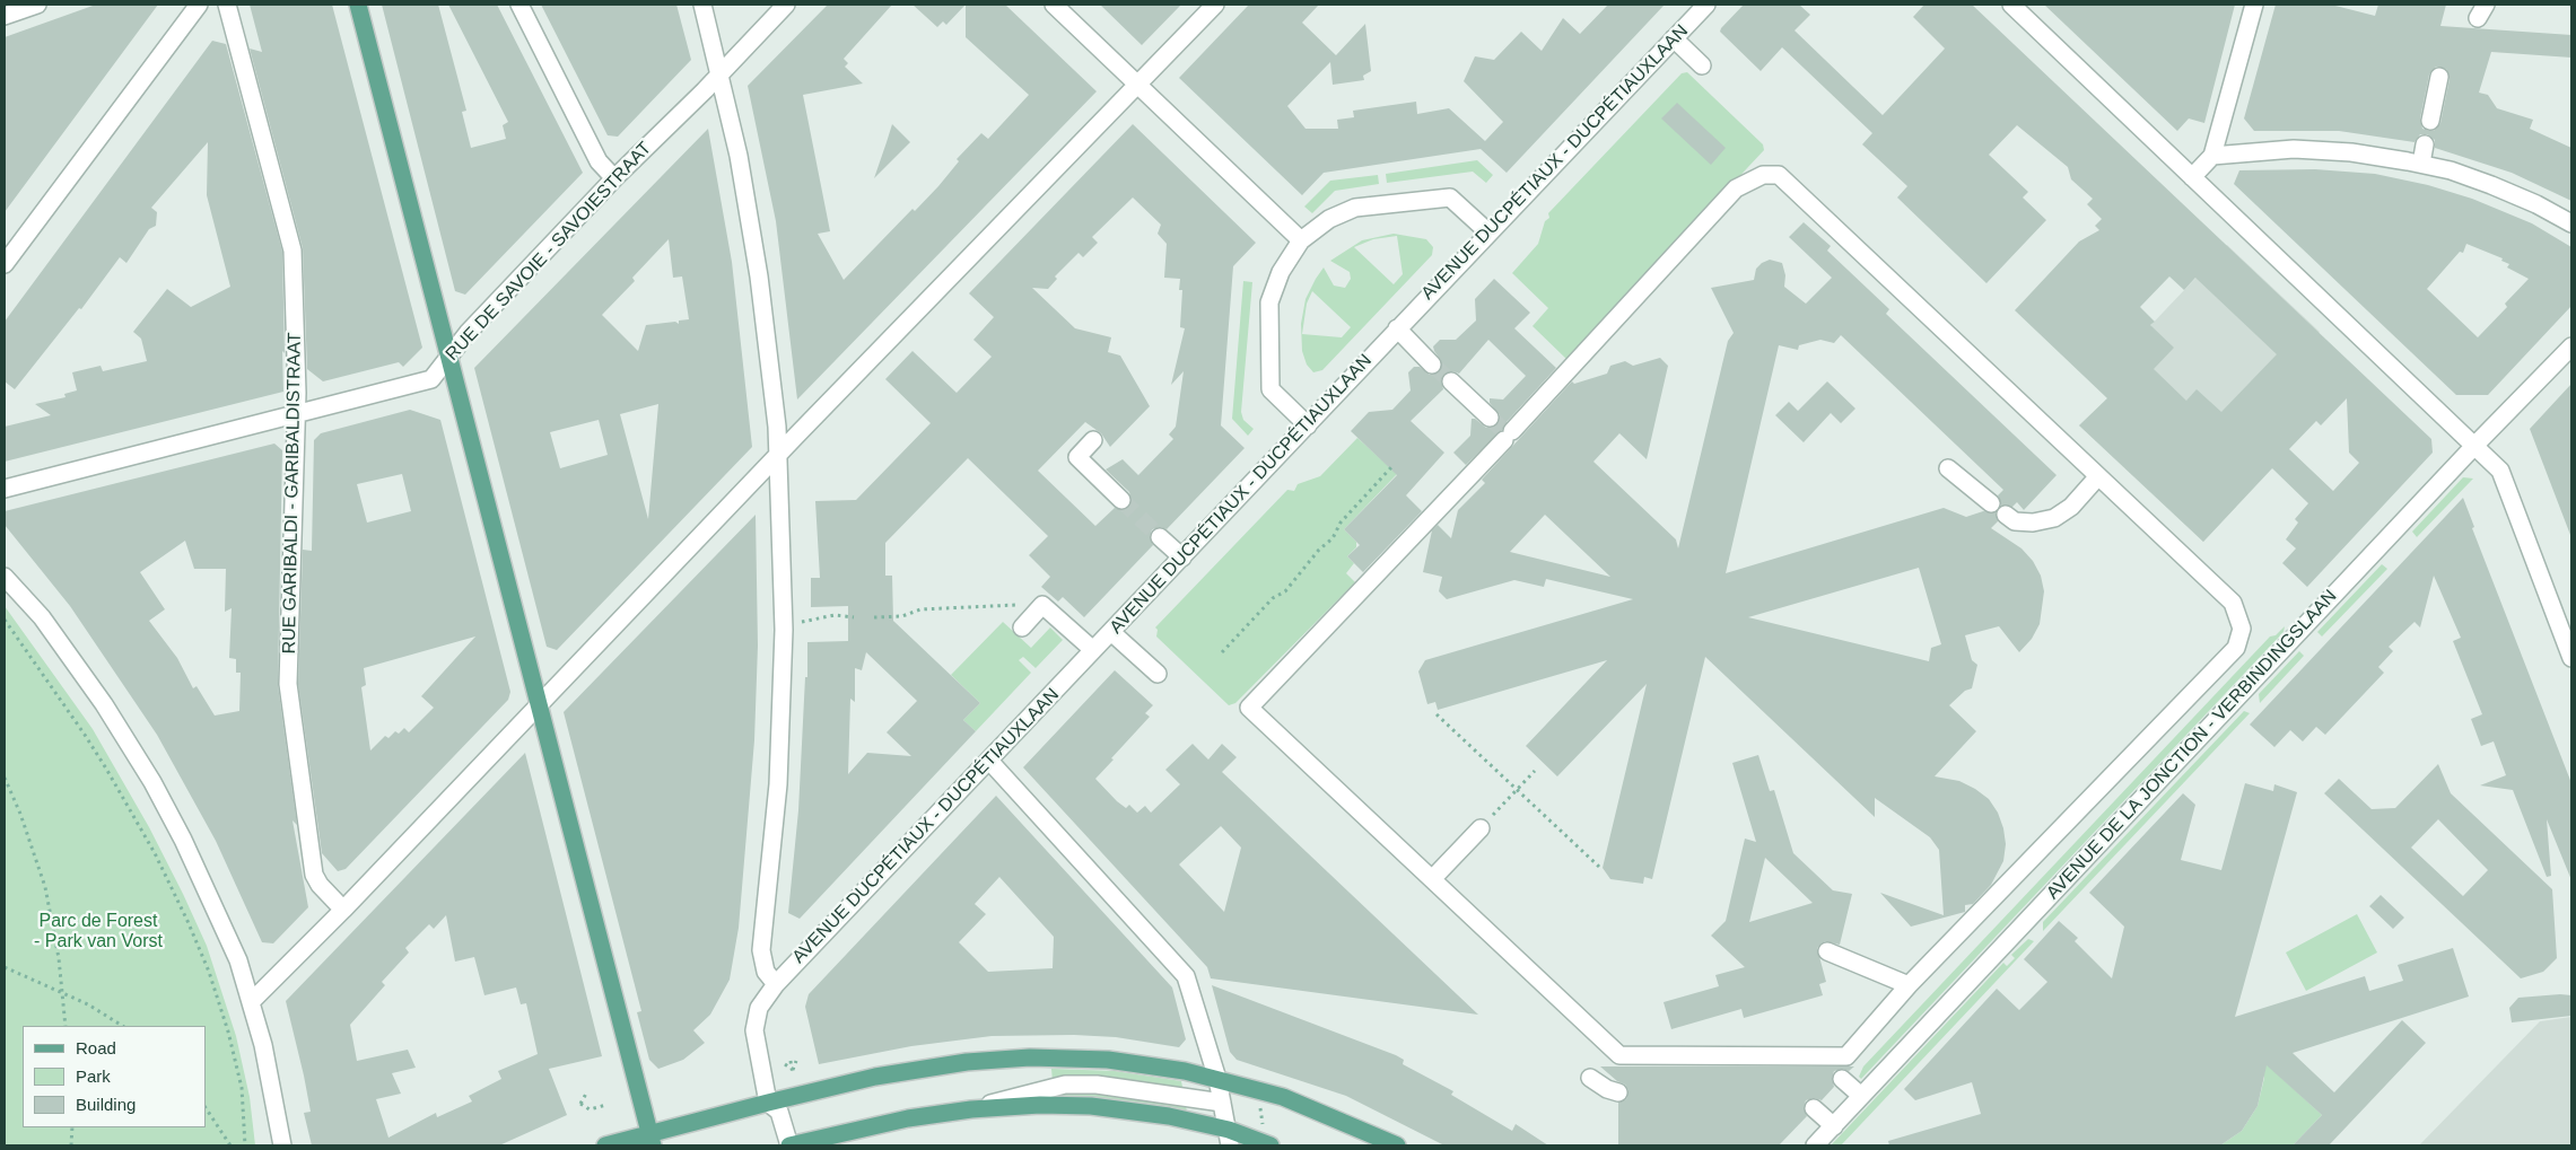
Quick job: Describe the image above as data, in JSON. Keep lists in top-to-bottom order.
{
  "streets": {
    "street": [
      "AVENUE DUCPÉTIAUX - DUCPÉTIAUXLAAN",
      "RUE DE SAVOIE - SAVOIESTRAAT",
      "RUE GARIBALDI - GARIBALDISTRAAT",
      "AVENUE DE LA JONCTION - VERBINDINGSLAAN"
    ]
  },
  "crossings": [
    ["RUE DE SAVOIE - SAVOIESTRAAT", "RUE GARIBALDI - GARIBALDISTRAAT"]
  ],
  "parks": ["Parc de Forest - Park van Vorst"],
  "legend": ["Road", "Park", "Building"]
}
